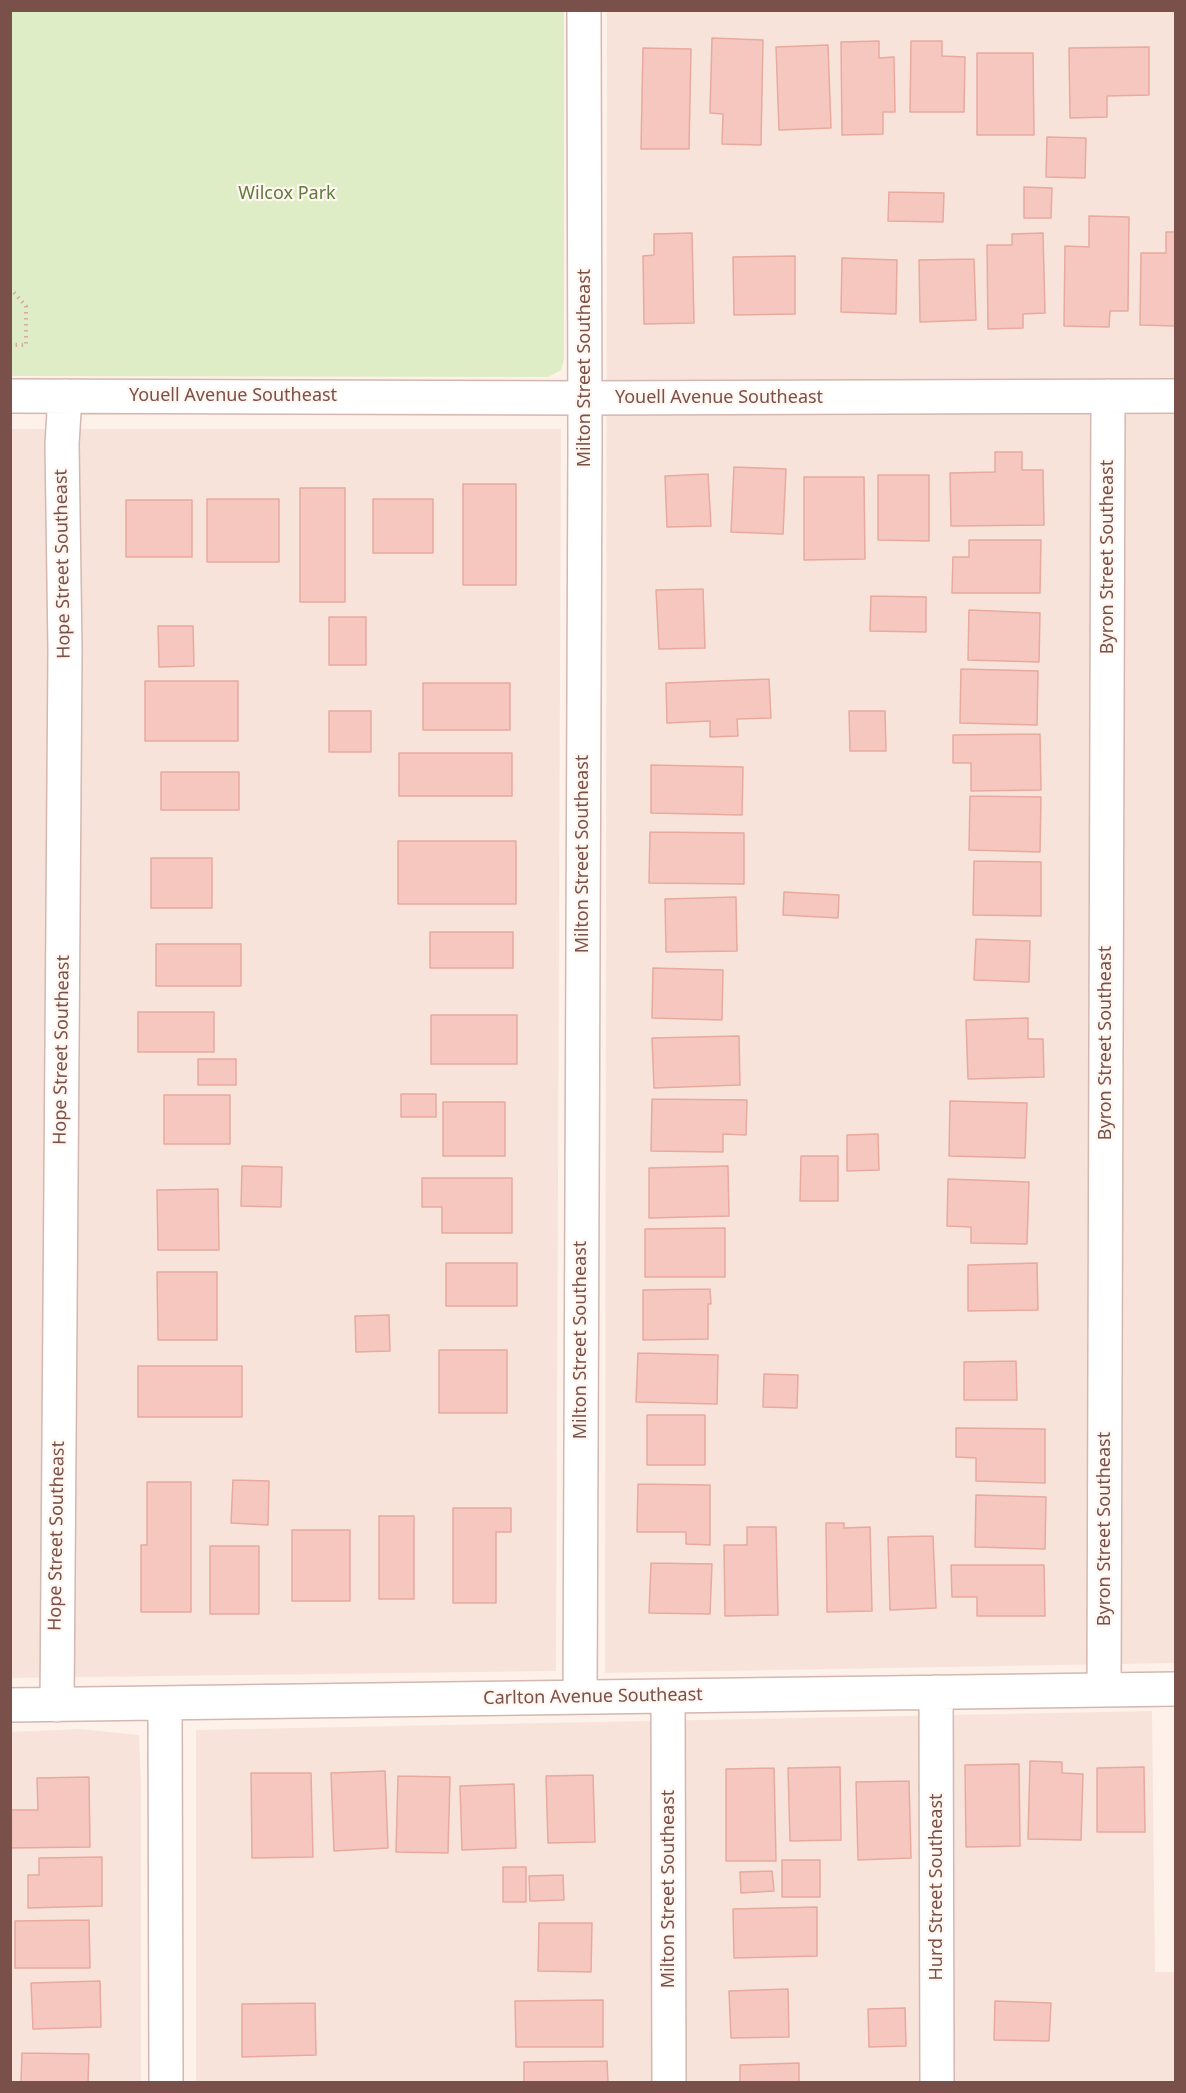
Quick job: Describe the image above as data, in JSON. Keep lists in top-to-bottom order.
{
  "streets": {
    "street": [
      "Milton Street Southeast",
      "Youell Avenue Southeast",
      "Byron Street Southeast",
      "Hope Street Southeast",
      "Carlton Avenue Southeast",
      "Hurd Street Southeast"
    ]
  },
  "crossings": [
    ["Milton Street Southeast", "Youell Avenue Southeast"],
    ["Milton Street Southeast", "Carlton Avenue Southeast"],
    ["Youell Avenue Southeast", "Byron Street Southeast"],
    ["Youell Avenue Southeast", "Hope Street Southeast"],
    ["Byron Street Southeast", "Carlton Avenue Southeast"],
    ["Hope Street Southeast", "Carlton Avenue Southeast"],
    ["Carlton Avenue Southeast", "Hurd Street Southeast"]
  ],
  "parks": ["Wilcox Park"]
}
